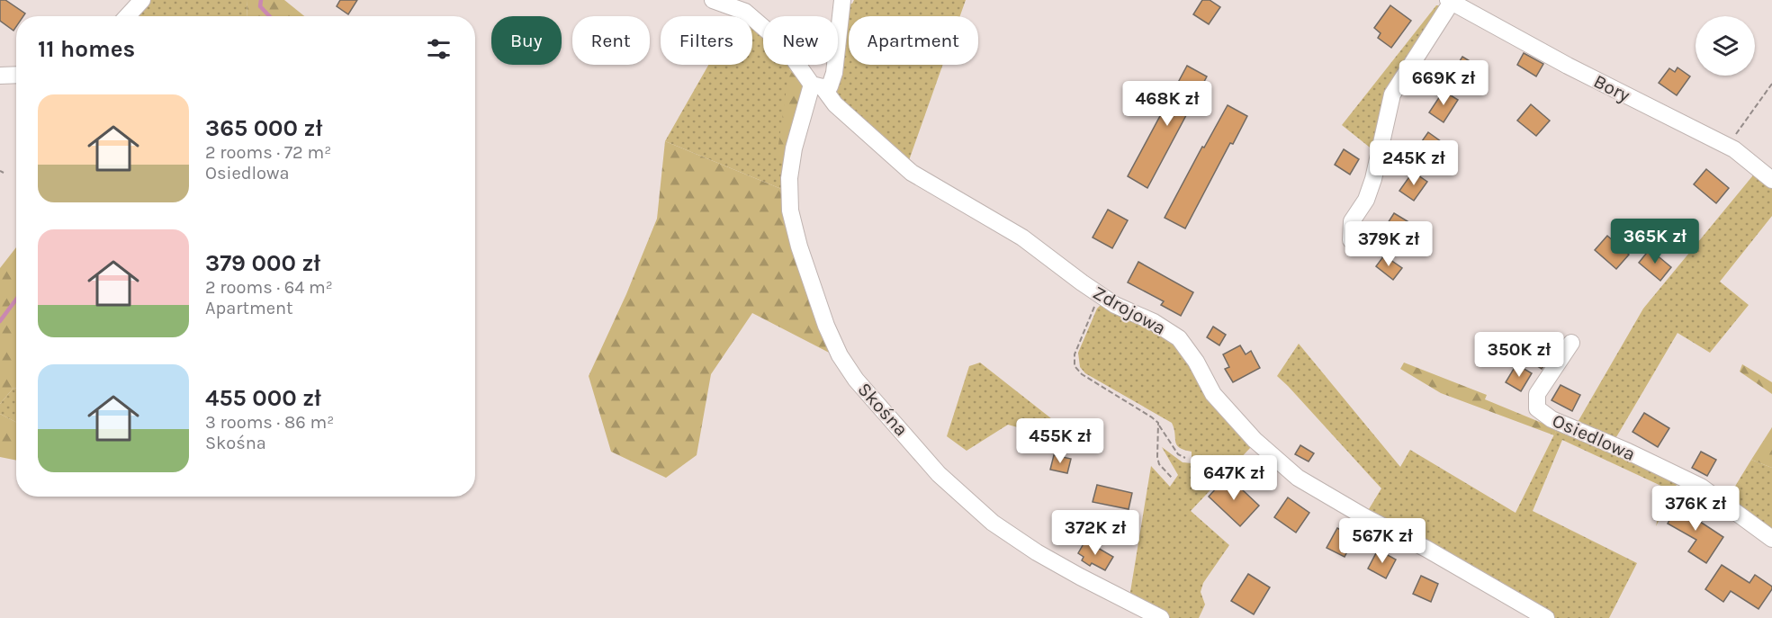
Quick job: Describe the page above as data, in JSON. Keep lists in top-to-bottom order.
{
  "streets": {
    "street": [
      "Bory",
      "Zdrojowa",
      "Skośna",
      "Osiedlowa"
    ]
  },
  "crossings": [
    ["Zdrojowa", "Skośna"]
  ],
  "page": {
    "chip": [
      "Buy",
      "Rent",
      "Filters",
      "New",
      "Apartment"
    ],
    "heading": "11 homes",
    "price": [
      "669K zł",
      "468K zł",
      "245K zł",
      "365K zł",
      "379K zł",
      "350K zł",
      "455K zł",
      "647K zł",
      "376K zł",
      "372K zł",
      "567K zł"
    ],
    "list": [
      {
        "name": "365 000 zł",
        "note": "2 rooms · 72 m² · Osiedlowa"
      },
      {
        "name": "379 000 zł",
        "note": "2 rooms · 64 m² · Apartment"
      },
      {
        "name": "455 000 zł",
        "note": "3 rooms · 86 m² · Skośna"
      }
    ]
  }
}
